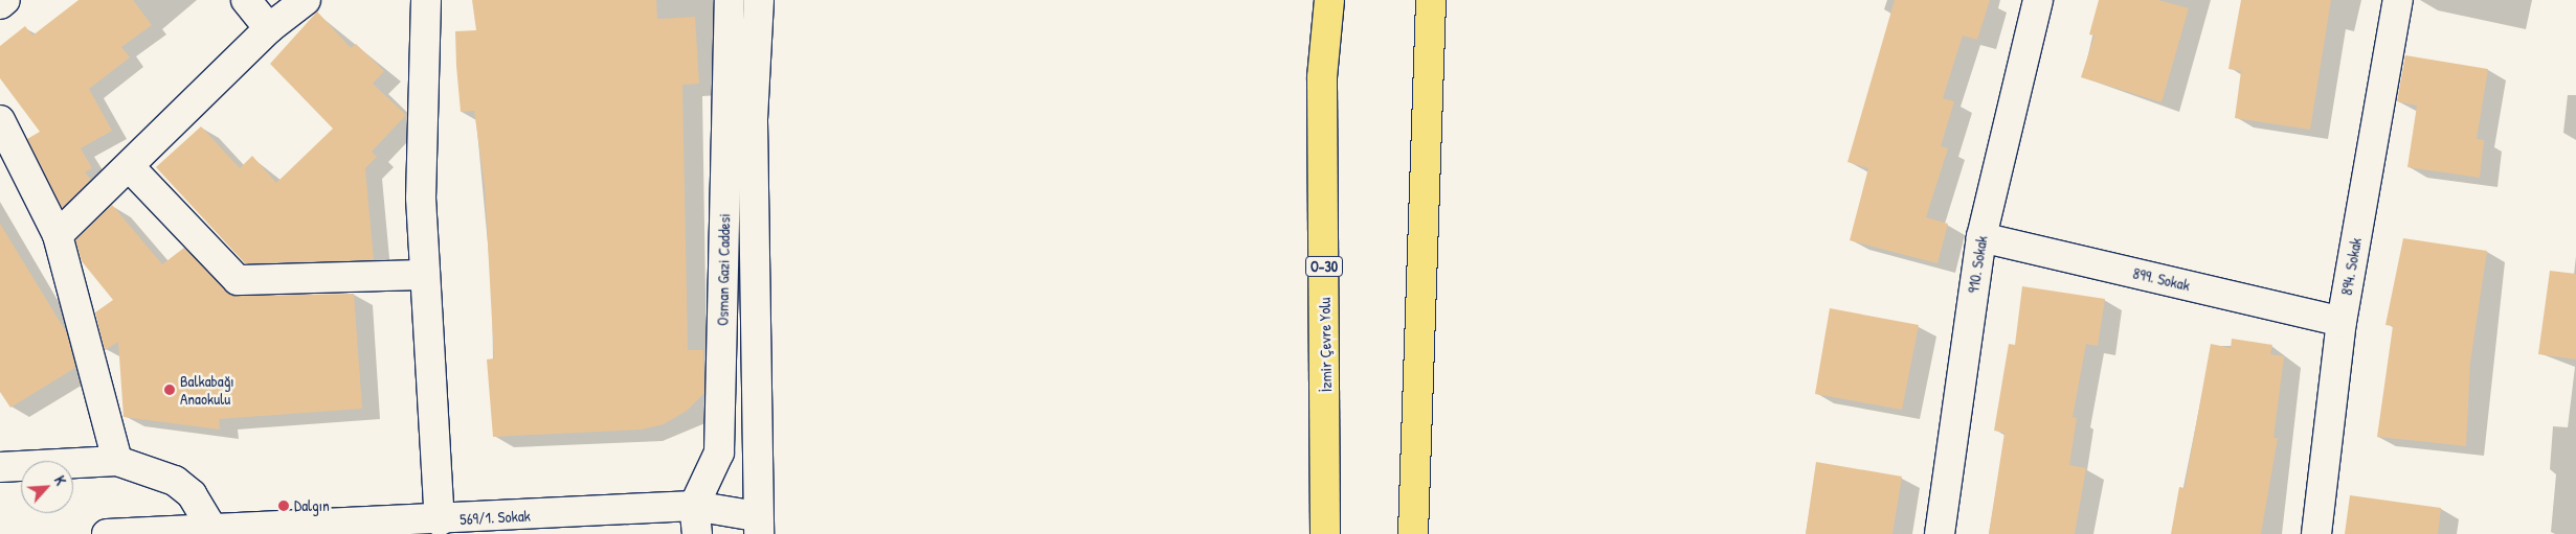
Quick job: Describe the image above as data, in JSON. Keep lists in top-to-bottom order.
{
  "streets": {
    "highway": ["O-30", "İzmir Çevre Yolu"],
    "street": [
      "910. Sokak",
      "894. Sokak",
      "Osman Gazi Caddesi",
      "899. Sokak",
      "569/1. Sokak"
    ]
  },
  "crossings": [
    ["910. Sokak", "899. Sokak"],
    ["894. Sokak", "899. Sokak"],
    ["Osman Gazi Caddesi", "569/1. Sokak"]
  ],
  "places": ["Balkabağı Anaokulu", "Dalgın"],
  "north": "top right"
}
